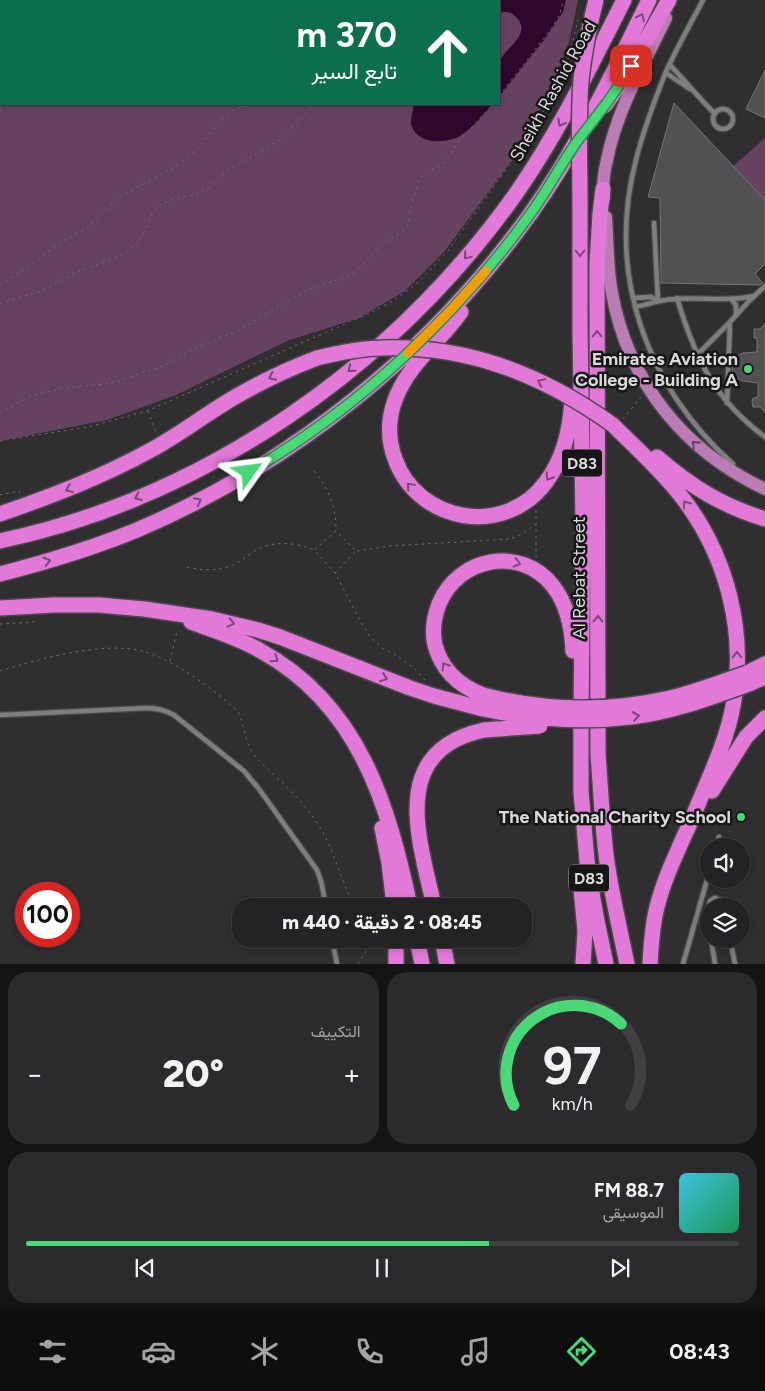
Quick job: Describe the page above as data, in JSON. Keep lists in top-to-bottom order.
{
  "streets": {
    "highway": ["Sheikh Rashid Road", "D83", "Al Rebat Street"]
  },
  "places": ["Emirates Aviation College - Building A", "The National Charity School"],
  "page": {
    "turn": ["370 m", "تابع السير"],
    "limit": "100",
    "trip": "08:45 · 2 دقيقة · 440 m",
    "tile": "التكييف",
    "heat": ["−", "20°", "+"],
    "song": ["88.7 FM", "الموسيقى"],
    "tabs": "08:43",
    "gauge": ["97", "km/h"]
  }
}
